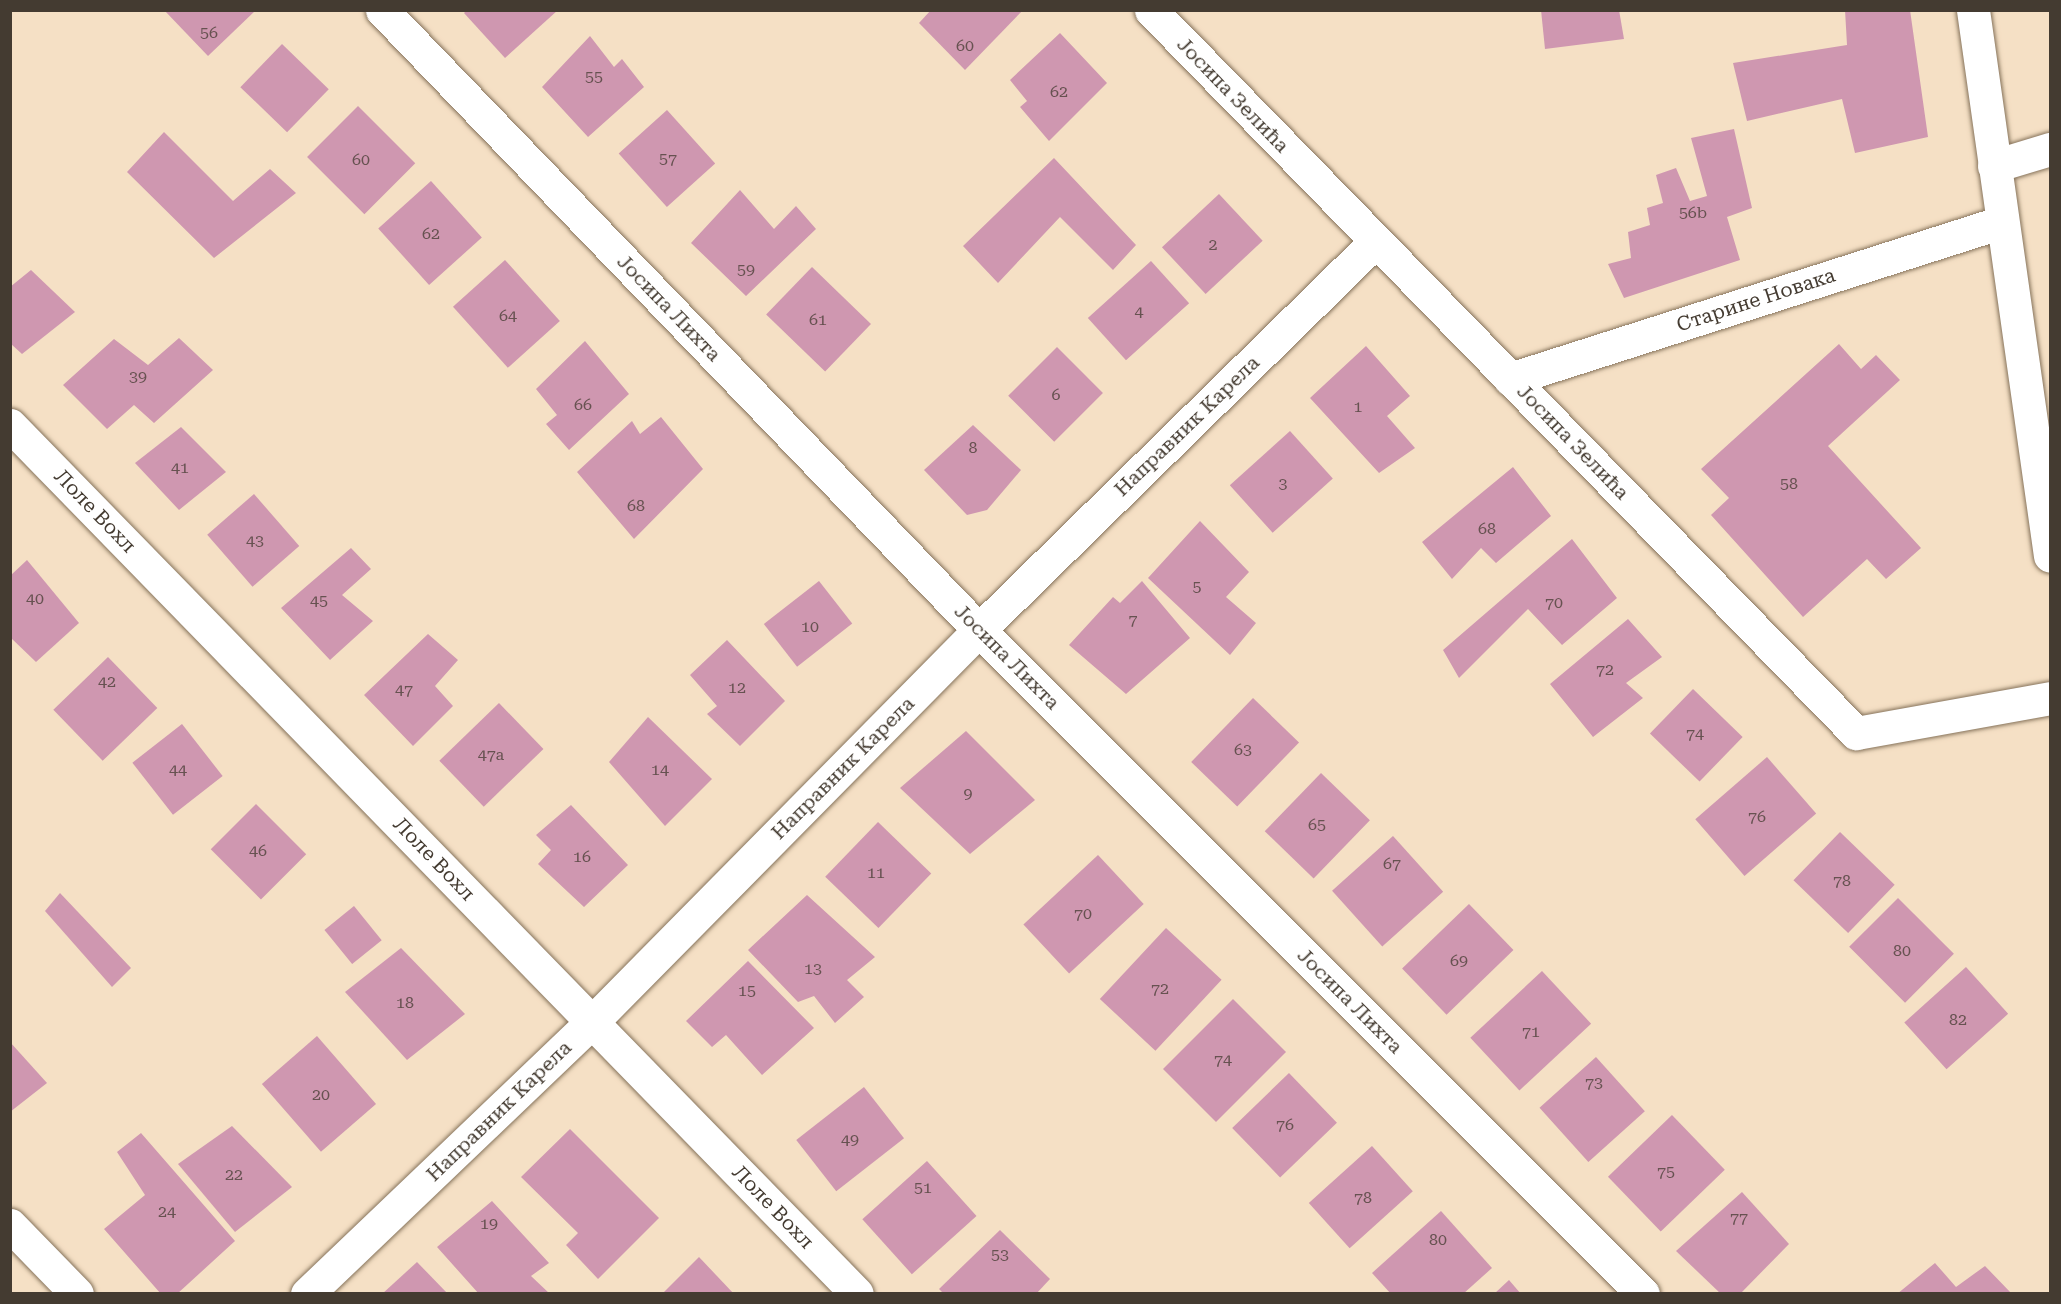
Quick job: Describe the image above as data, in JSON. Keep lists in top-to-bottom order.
{
  "streets": {
    "street": [
      "Јосипа Зелића",
      "Старине Новака",
      "Јосипа Лихта",
      "Направник Карела",
      "Лоле Вохл"
    ]
  },
  "crossings": [
    ["Јосипа Зелића", "Старине Новака"],
    ["Јосипа Зелића", "Направник Карела"],
    ["Јосипа Лихта", "Направник Карела"],
    ["Направник Карела", "Лоле Вохл"]
  ],
  "house_numbers": [
    "56",
    "60",
    "55",
    "62",
    "57",
    "60",
    "56b",
    "62",
    "2",
    "59",
    "4",
    "64",
    "61",
    "39",
    "6",
    "66",
    "1",
    "8",
    "41",
    "3",
    "58",
    "68",
    "68",
    "43",
    "5",
    "40",
    "45",
    "70",
    "7",
    "10",
    "72",
    "42",
    "12",
    "47",
    "74",
    "63",
    "47a",
    "44",
    "14",
    "9",
    "76",
    "65",
    "46",
    "16",
    "67",
    "11",
    "78",
    "70",
    "80",
    "69",
    "13",
    "72",
    "15",
    "18",
    "82",
    "71",
    "74",
    "73",
    "20",
    "76",
    "49",
    "75",
    "22",
    "51",
    "78",
    "24",
    "77",
    "19",
    "80",
    "53"
  ]
}
